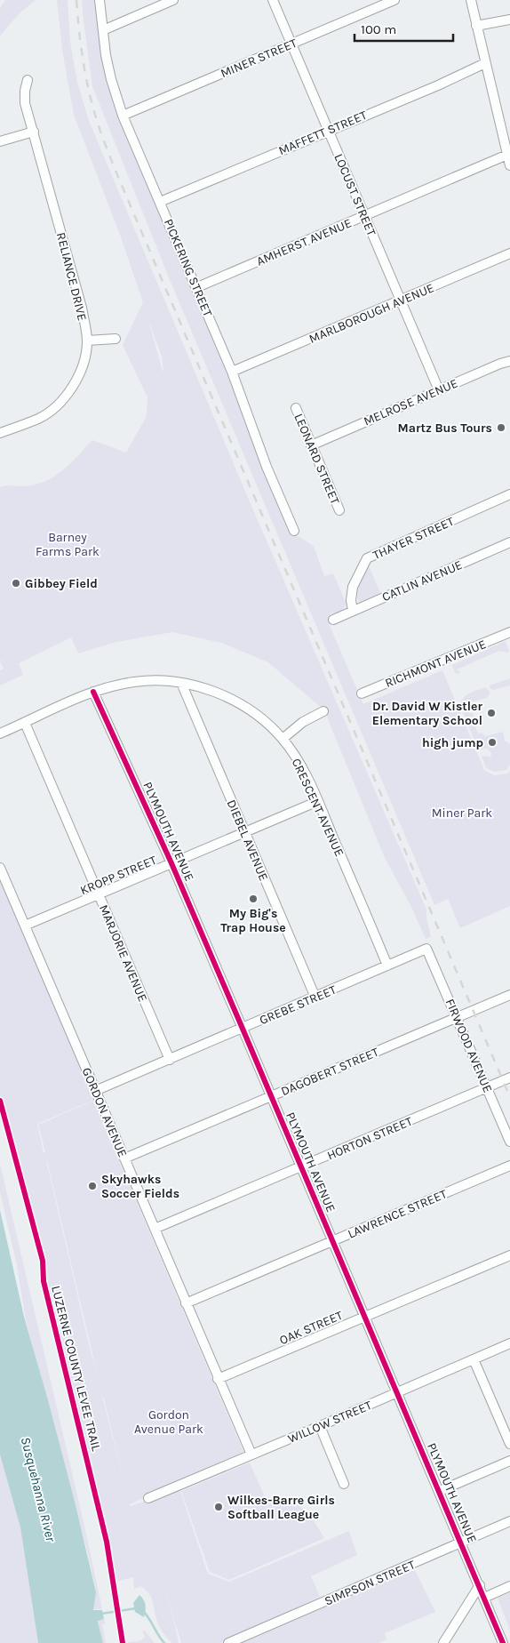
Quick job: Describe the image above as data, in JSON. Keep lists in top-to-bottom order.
{
  "streets": {
    "street": [
      "MINER STREET",
      "MAFFETT STREET",
      "LOCUST STREET",
      "AMHERST AVENUE",
      "PICKERING STREET",
      "RELIANCE DRIVE",
      "MARLBOROUGH AVENUE",
      "MELROSE AVENUE",
      "LEONARD STREET",
      "THAYER STREET",
      "CATLIN AVENUE",
      "RICHMONT AVENUE",
      "CRESCENT AVENUE",
      "PLYMOUTH AVENUE",
      "DIEBEL AVENUE",
      "KROPP STREET",
      "MARJORIE AVENUE",
      "GREBE STREET",
      "FIRWOOD AVENUE",
      "DAGOBERT STREET",
      "GORDON AVENUE",
      "HORTON STREET",
      "LAWRENCE STREET",
      "OAK STREET",
      "WILLOW STREET",
      "SIMPSON STREET"
    ],
    "cycle path": ["LUZERNE COUNTY LEVEE TRAIL"]
  },
  "crossings": [
    ["MINER STREET", "LOCUST STREET"],
    ["MINER STREET", "PICKERING STREET"],
    ["MAFFETT STREET", "LOCUST STREET"],
    ["MAFFETT STREET", "PICKERING STREET"],
    ["LOCUST STREET", "AMHERST AVENUE"],
    ["LOCUST STREET", "MARLBOROUGH AVENUE"],
    ["LOCUST STREET", "MELROSE AVENUE"],
    ["AMHERST AVENUE", "PICKERING STREET"],
    ["PICKERING STREET", "MARLBOROUGH AVENUE"],
    ["MELROSE AVENUE", "LEONARD STREET"],
    ["THAYER STREET", "CATLIN AVENUE"],
    ["CRESCENT AVENUE", "PLYMOUTH AVENUE"],
    ["CRESCENT AVENUE", "DIEBEL AVENUE"],
    ["CRESCENT AVENUE", "KROPP STREET"],
    ["CRESCENT AVENUE", "MARJORIE AVENUE"],
    ["CRESCENT AVENUE", "GREBE STREET"],
    ["PLYMOUTH AVENUE", "KROPP STREET"],
    ["PLYMOUTH AVENUE", "GREBE STREET"],
    ["PLYMOUTH AVENUE", "DAGOBERT STREET"],
    ["PLYMOUTH AVENUE", "HORTON STREET"],
    ["PLYMOUTH AVENUE", "LAWRENCE STREET"],
    ["PLYMOUTH AVENUE", "OAK STREET"],
    ["PLYMOUTH AVENUE", "WILLOW STREET"],
    ["PLYMOUTH AVENUE", "SIMPSON STREET"],
    ["DIEBEL AVENUE", "KROPP STREET"],
    ["DIEBEL AVENUE", "GREBE STREET"],
    ["KROPP STREET", "MARJORIE AVENUE"],
    ["KROPP STREET", "GORDON AVENUE"],
    ["MARJORIE AVENUE", "GREBE STREET"],
    ["GREBE STREET", "FIRWOOD AVENUE"],
    ["GREBE STREET", "GORDON AVENUE"],
    ["FIRWOOD AVENUE", "DAGOBERT STREET"],
    ["FIRWOOD AVENUE", "HORTON STREET"],
    ["DAGOBERT STREET", "GORDON AVENUE"],
    ["GORDON AVENUE", "HORTON STREET"],
    ["GORDON AVENUE", "LAWRENCE STREET"],
    ["GORDON AVENUE", "OAK STREET"],
    ["GORDON AVENUE", "WILLOW STREET"]
  ],
  "water": ["Susquehanna River"],
  "parks": ["Barney Farms Park", "Miner Park", "Gordon Avenue Park"],
  "places": [
    "Martz Bus Tours",
    "Gibbey Field",
    "Dr. David W Kistler Elementary School",
    "high jump",
    "My Big's Trap House",
    "Skyhawks Soccer Fields",
    "Wilkes-Barre Girls Softball League"
  ],
  "scale_bar": "100 m"
}
